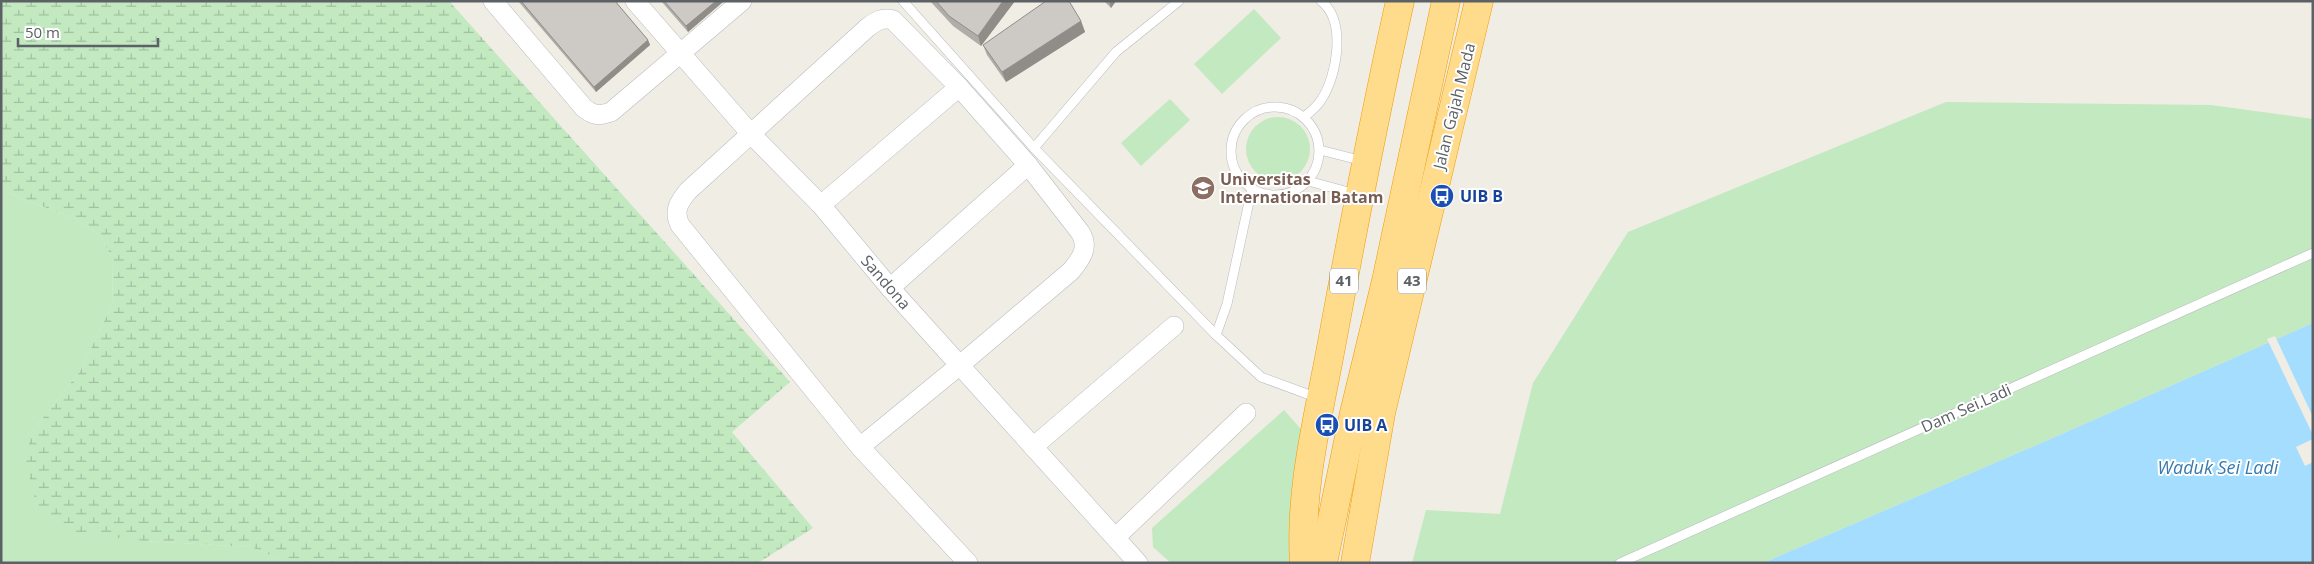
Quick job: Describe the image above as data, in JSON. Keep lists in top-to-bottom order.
{
  "streets": {
    "highway": ["Jalan Gajah Mada", "41", "43"],
    "street": ["Sandona"],
    "lane": ["Dam Sei.Ladi"]
  },
  "water": ["Waduk Sei Ladi"],
  "places": {
    "school or university": ["Universitas International Batam"],
    "bus stop": ["UIB B", "UIB A"]
  },
  "scale_bar": "50 m"
}
